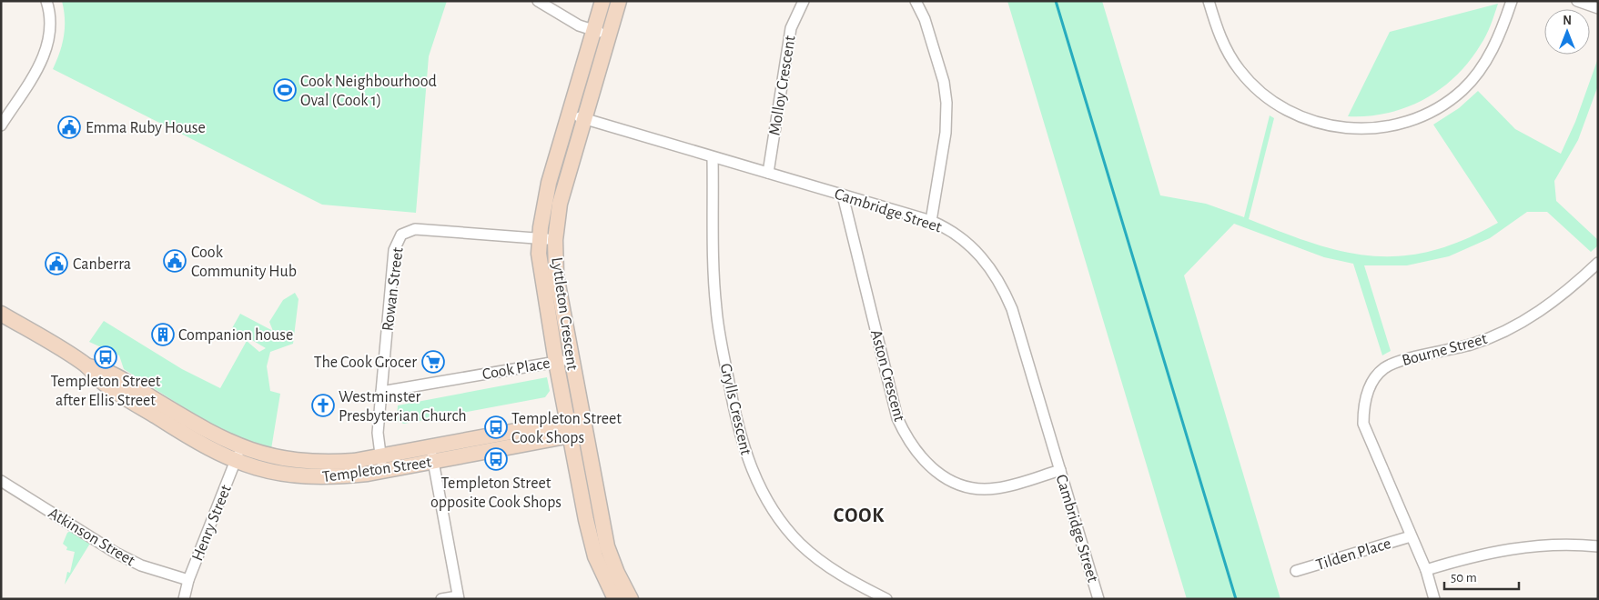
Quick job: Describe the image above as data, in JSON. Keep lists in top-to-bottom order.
{
  "streets": {
    "street": [
      "Molloy Crescent",
      "Cambridge Street",
      "Rowan Street",
      "Lyttleton Crescent",
      "Bourne Street",
      "Cook Place",
      "Aston Crescent",
      "Grylls Crescent",
      "Templeton Street",
      "Henry Street",
      "Atkinson Street",
      "Tilden Place"
    ]
  },
  "crossings": [
    ["Molloy Crescent", "Cambridge Street"],
    ["Cambridge Street", "Lyttleton Crescent"],
    ["Cambridge Street", "Aston Crescent"],
    ["Cambridge Street", "Grylls Crescent"],
    ["Rowan Street", "Lyttleton Crescent"],
    ["Rowan Street", "Cook Place"],
    ["Rowan Street", "Templeton Street"],
    ["Lyttleton Crescent", "Cook Place"],
    ["Lyttleton Crescent", "Templeton Street"],
    ["Bourne Street", "Tilden Place"],
    ["Templeton Street", "Henry Street"],
    ["Henry Street", "Atkinson Street"]
  ],
  "districts": ["COOK"],
  "places": {
    "sports": ["Cook Neighbourhood Oval (Cook 1)"],
    "public building": ["Emma Ruby House", "Cook Community Hub", "Canberra"],
    "building": ["Companion house"],
    "bus stop": ["Templeton Street after Ellis Street", "Templeton Street Cook Shops", "Templeton Street opposite Cook Shops"],
    "supermarket": ["The Cook Grocer"],
    "church": ["Westminster Presbyterian Church"]
  },
  "scale_bar": "50 m",
  "north": "top"
}
